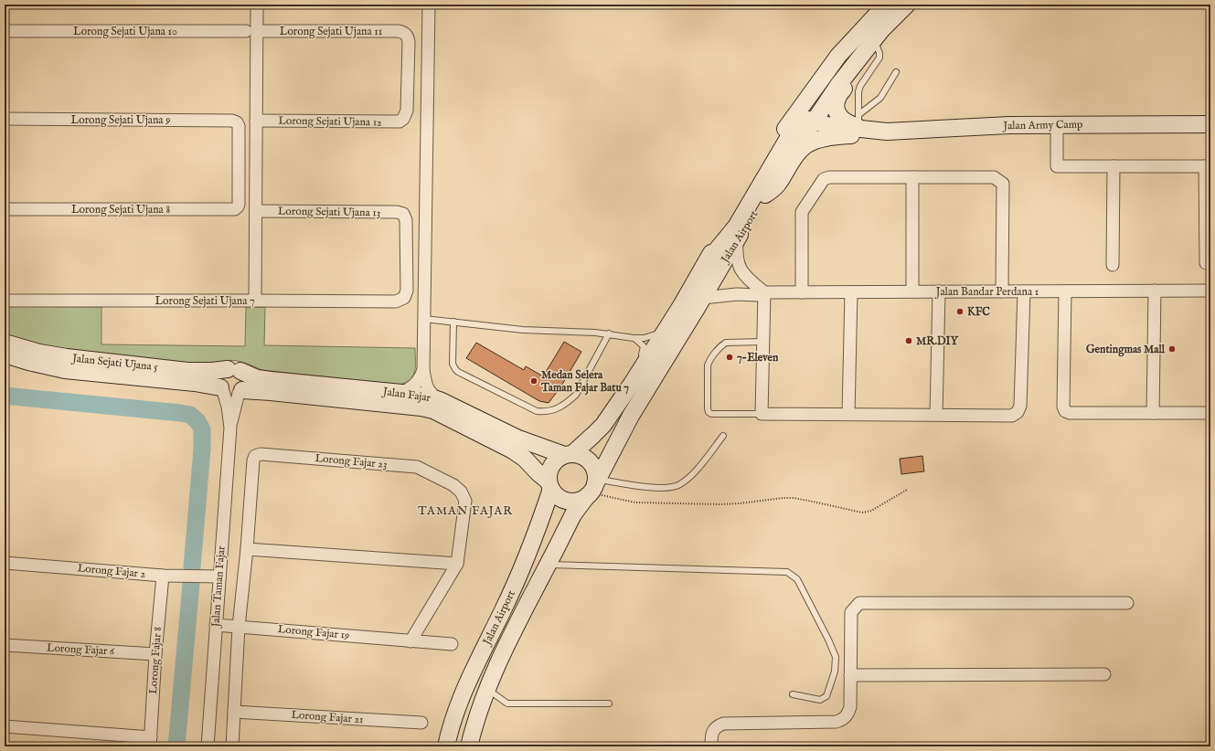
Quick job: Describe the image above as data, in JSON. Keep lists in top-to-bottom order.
{
  "streets": {
    "main road": [
      "Jalan Army Camp",
      "Jalan Airport",
      "Jalan Sejati Ujana 5",
      "Jalan Fajar"
    ],
    "street": [
      "Lorong Sejati Ujana 10",
      "Lorong Sejati Ujana 11",
      "Lorong Sejati Ujana 9",
      "Lorong Sejati Ujana 12",
      "Lorong Sejati Ujana 8",
      "Lorong Sejati Ujana 13",
      "Jalan Bandar Perdana 1",
      "Lorong Sejati Ujana 7",
      "Lorong Fajar 23",
      "Lorong Fajar 2",
      "Jalan Taman Fajar",
      "Lorong Fajar 19",
      "Lorong Fajar 6",
      "Lorong Fajar 8",
      "Lorong Fajar 21"
    ]
  },
  "crossings": [
    ["Lorong Sejati Ujana 10", "Lorong Sejati Ujana 11"],
    ["Lorong Sejati Ujana 11", "Lorong Sejati Ujana 12"],
    ["Lorong Sejati Ujana 9", "Lorong Sejati Ujana 8"],
    ["Lorong Sejati Ujana 13", "Lorong Sejati Ujana 7"],
    ["Jalan Airport", "Jalan Bandar Perdana 1"],
    ["Jalan Airport", "Jalan Fajar"],
    ["Jalan Sejati Ujana 5", "Jalan Fajar"],
    ["Jalan Sejati Ujana 5", "Jalan Taman Fajar"],
    ["Jalan Fajar", "Jalan Taman Fajar"],
    ["Lorong Fajar 23", "Lorong Fajar 19"],
    ["Lorong Fajar 23", "Lorong Fajar 21"],
    ["Lorong Fajar 2", "Jalan Taman Fajar"],
    ["Lorong Fajar 2", "Lorong Fajar 8"],
    ["Jalan Taman Fajar", "Lorong Fajar 19"],
    ["Lorong Fajar 6", "Lorong Fajar 8"]
  ],
  "districts": ["TAMAN FAJAR"],
  "places": [
    "KFC",
    "MR.DIY",
    "Gentingmas Mall",
    "7-Eleven",
    "Medan Selera Taman Fajar Batu 7"
  ]
}
